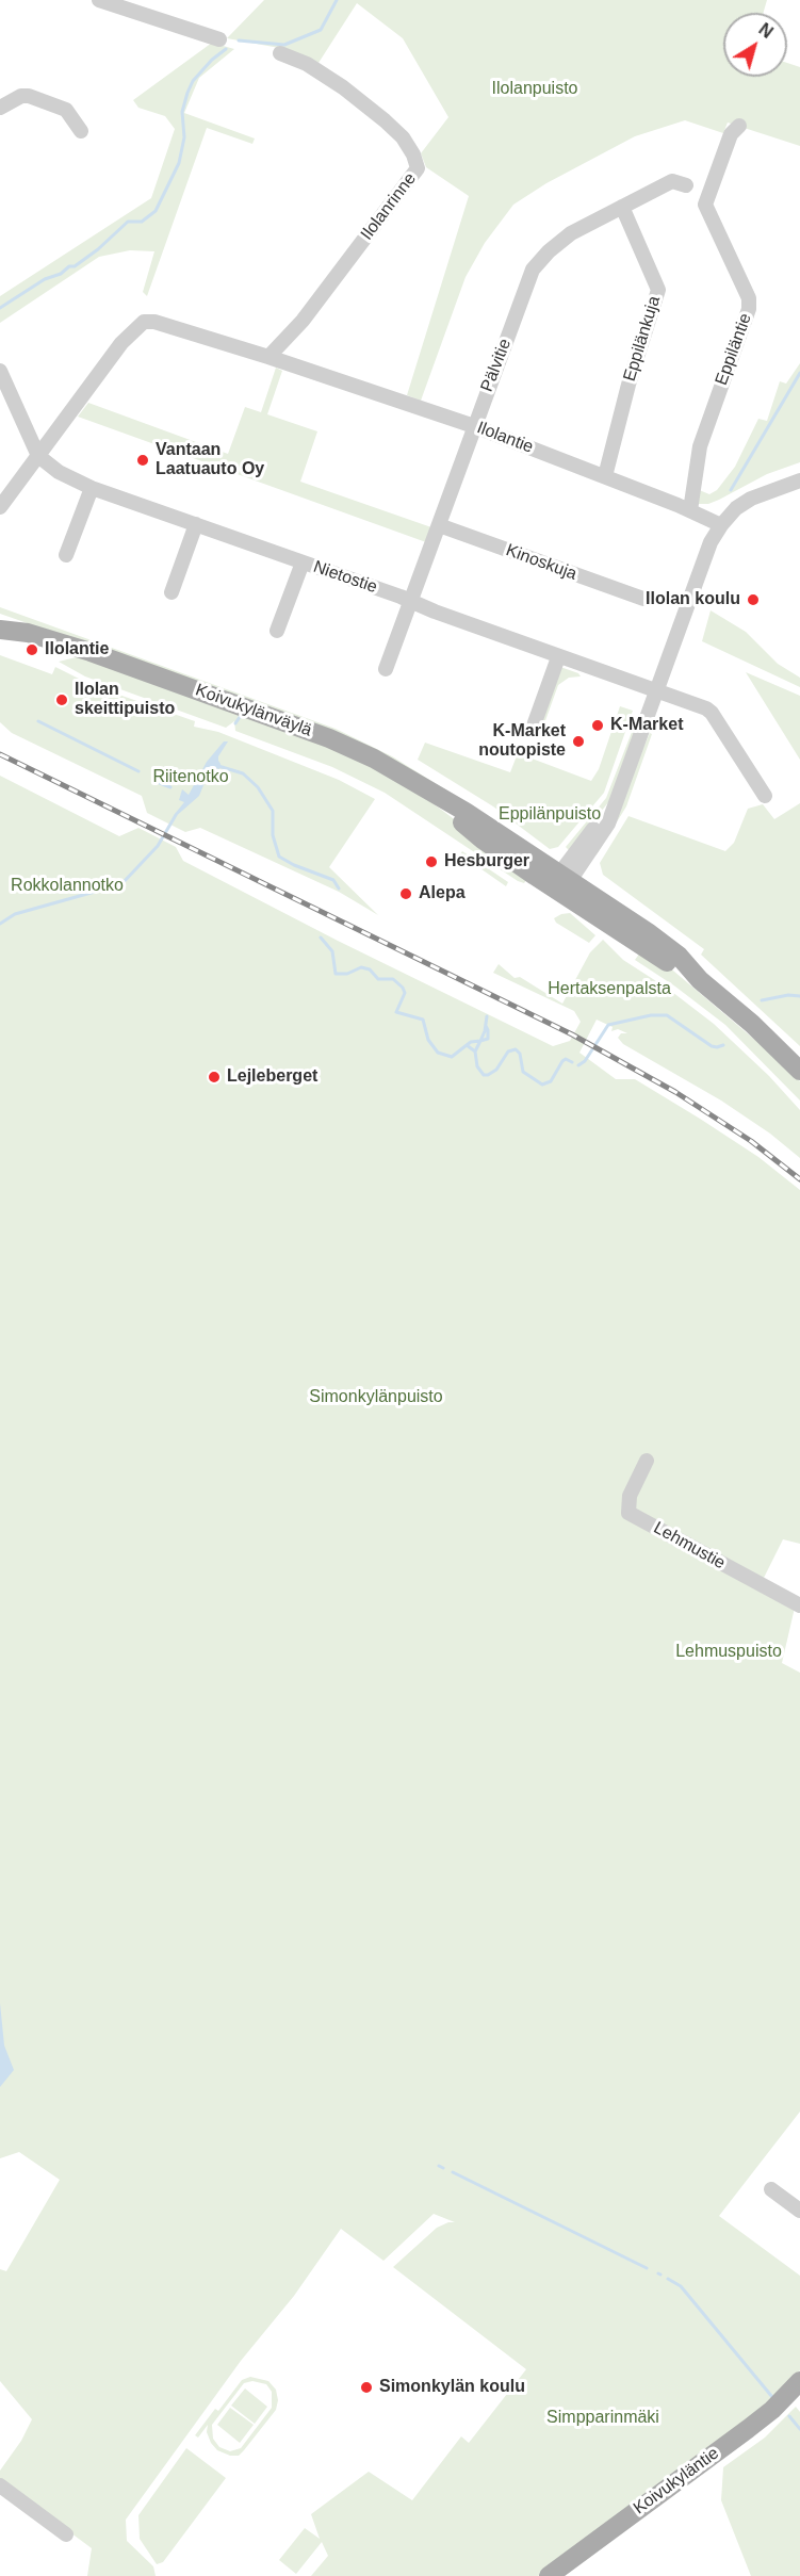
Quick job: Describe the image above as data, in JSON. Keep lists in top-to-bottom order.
{
  "streets": {
    "main road": ["Koivukylänväylä", "Koivukyläntie"],
    "street": [
      "Ilolanrinne",
      "Eppilänkuja",
      "Eppiläntie",
      "Pälvitie",
      "Ilolantie",
      "Kinoskuja",
      "Nietostie",
      "Lehmustie"
    ]
  },
  "crossings": [
    ["Ilolanrinne", "Ilolantie"],
    ["Eppilänkuja", "Pälvitie"],
    ["Eppilänkuja", "Ilolantie"],
    ["Eppiläntie", "Ilolantie"],
    ["Pälvitie", "Ilolantie"],
    ["Pälvitie", "Kinoskuja"],
    ["Pälvitie", "Nietostie"],
    ["Ilolantie", "Nietostie"]
  ],
  "parks": [
    "Ilolanpuisto",
    "Riitenotko",
    "Eppilänpuisto",
    "Rokkolannotko",
    "Hertaksenpalsta",
    "Simonkylänpuisto",
    "Lehmuspuisto",
    "Simpparinmäki"
  ],
  "places": [
    "Vantaan Laatuauto Oy",
    "Ilolan koulu",
    "Ilolantie",
    "Ilolan skeittipuisto",
    "K-Market",
    "K-Market noutopiste",
    "Hesburger",
    "Alepa",
    "Lejleberget",
    "Simonkylän koulu"
  ],
  "north": "top right"
}
